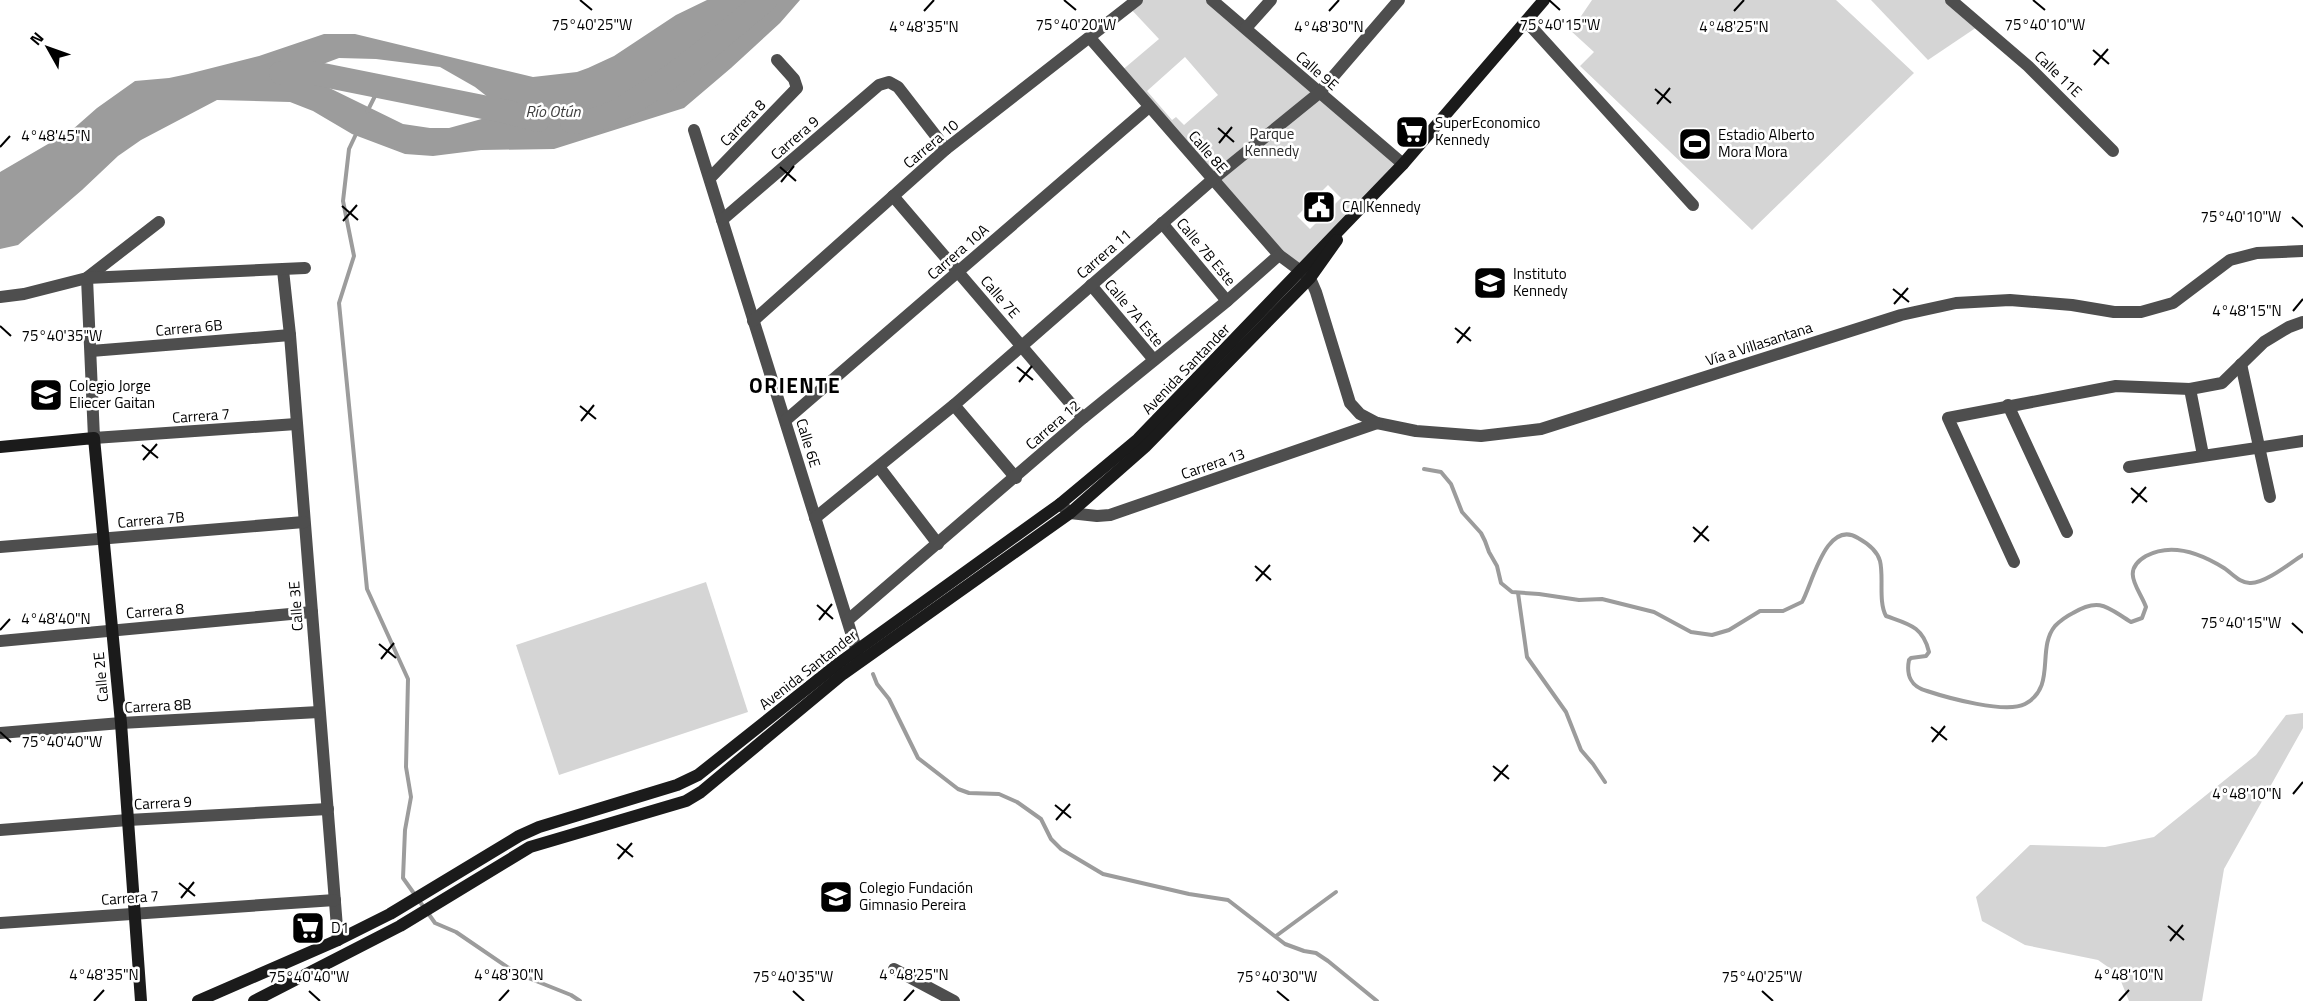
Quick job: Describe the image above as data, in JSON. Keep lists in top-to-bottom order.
{
  "streets": {
    "street": [
      "Calle 9E",
      "Calle 11E",
      "Carrera 8",
      "Carrera 9",
      "Carrera 10",
      "Calle 8E",
      "Carrera 10A",
      "Calle 7B Este",
      "Carrera 11",
      "Calle 7E",
      "Calle 7A Este",
      "Carrera 6B",
      "Vía a Villasantana",
      "Avenida Santander",
      "Carrera 7",
      "Carrera 12",
      "Calle 6E",
      "Carrera 13",
      "Carrera 7B",
      "Calle 3E",
      "Calle 2E",
      "Carrera 8B"
    ]
  },
  "crossings": [
    ["Calle 9E", "Carrera 11"],
    ["Calle 9E", "Avenida Santander"],
    ["Carrera 8", "Calle 6E"],
    ["Carrera 8", "Calle 3E"],
    ["Carrera 8", "Calle 2E"],
    ["Carrera 9", "Carrera 10"],
    ["Carrera 9", "Calle 6E"],
    ["Carrera 9", "Calle 3E"],
    ["Carrera 9", "Calle 2E"],
    ["Carrera 10", "Calle 8E"],
    ["Carrera 10", "Calle 7E"],
    ["Carrera 10", "Calle 6E"],
    ["Calle 8E", "Carrera 10A"],
    ["Calle 8E", "Carrera 11"],
    ["Calle 8E", "Vía a Villasantana"],
    ["Calle 8E", "Avenida Santander"],
    ["Calle 8E", "Carrera 12"],
    ["Carrera 10A", "Calle 7E"],
    ["Carrera 10A", "Calle 6E"],
    ["Calle 7B Este", "Carrera 11"],
    ["Calle 7B Este", "Carrera 12"],
    ["Carrera 11", "Calle 7E"],
    ["Carrera 11", "Calle 7A Este"],
    ["Carrera 11", "Calle 6E"],
    ["Calle 7E", "Carrera 12"],
    ["Calle 7A Este", "Carrera 12"],
    ["Carrera 6B", "Calle 3E"],
    ["Carrera 6B", "Calle 2E"],
    ["Vía a Villasantana", "Avenida Santander"],
    ["Vía a Villasantana", "Carrera 13"],
    ["Avenida Santander", "Calle 6E"],
    ["Avenida Santander", "Carrera 13"],
    ["Avenida Santander", "Calle 3E"],
    ["Carrera 7", "Calle 3E"],
    ["Carrera 7", "Calle 2E"],
    ["Carrera 12", "Calle 6E"],
    ["Carrera 7B", "Calle 3E"],
    ["Carrera 7B", "Calle 2E"],
    ["Calle 3E", "Carrera 8B"],
    ["Calle 2E", "Carrera 8B"]
  ],
  "districts": ["ORIENTE"],
  "water": ["Río Otún"],
  "parks": ["Parque Kennedy"],
  "places": {
    "supermarket": ["SuperEconomico Kennedy", "D1"],
    "sports": ["Estadio Alberto Mora Mora"],
    "public building": ["CAI Kennedy"],
    "school or university": ["Instituto Kennedy", "Colegio Jorge Eliecer Gaitan", "Colegio Fundación Gimnasio Pereira"]
  },
  "north": "top left",
  "coordinates": [
    "75°40'25\"W",
    "75°40'20\"W",
    "75°40'15\"W",
    "75°40'10\"W",
    "4°48'35\"N",
    "4°48'30\"N",
    "4°48'25\"N",
    "4°48'45\"N",
    "4°48'15\"N",
    "75°40'35\"W",
    "4°48'40\"N",
    "75°40'40\"W",
    "4°48'10\"N",
    "75°40'30\"W"
  ]
}
